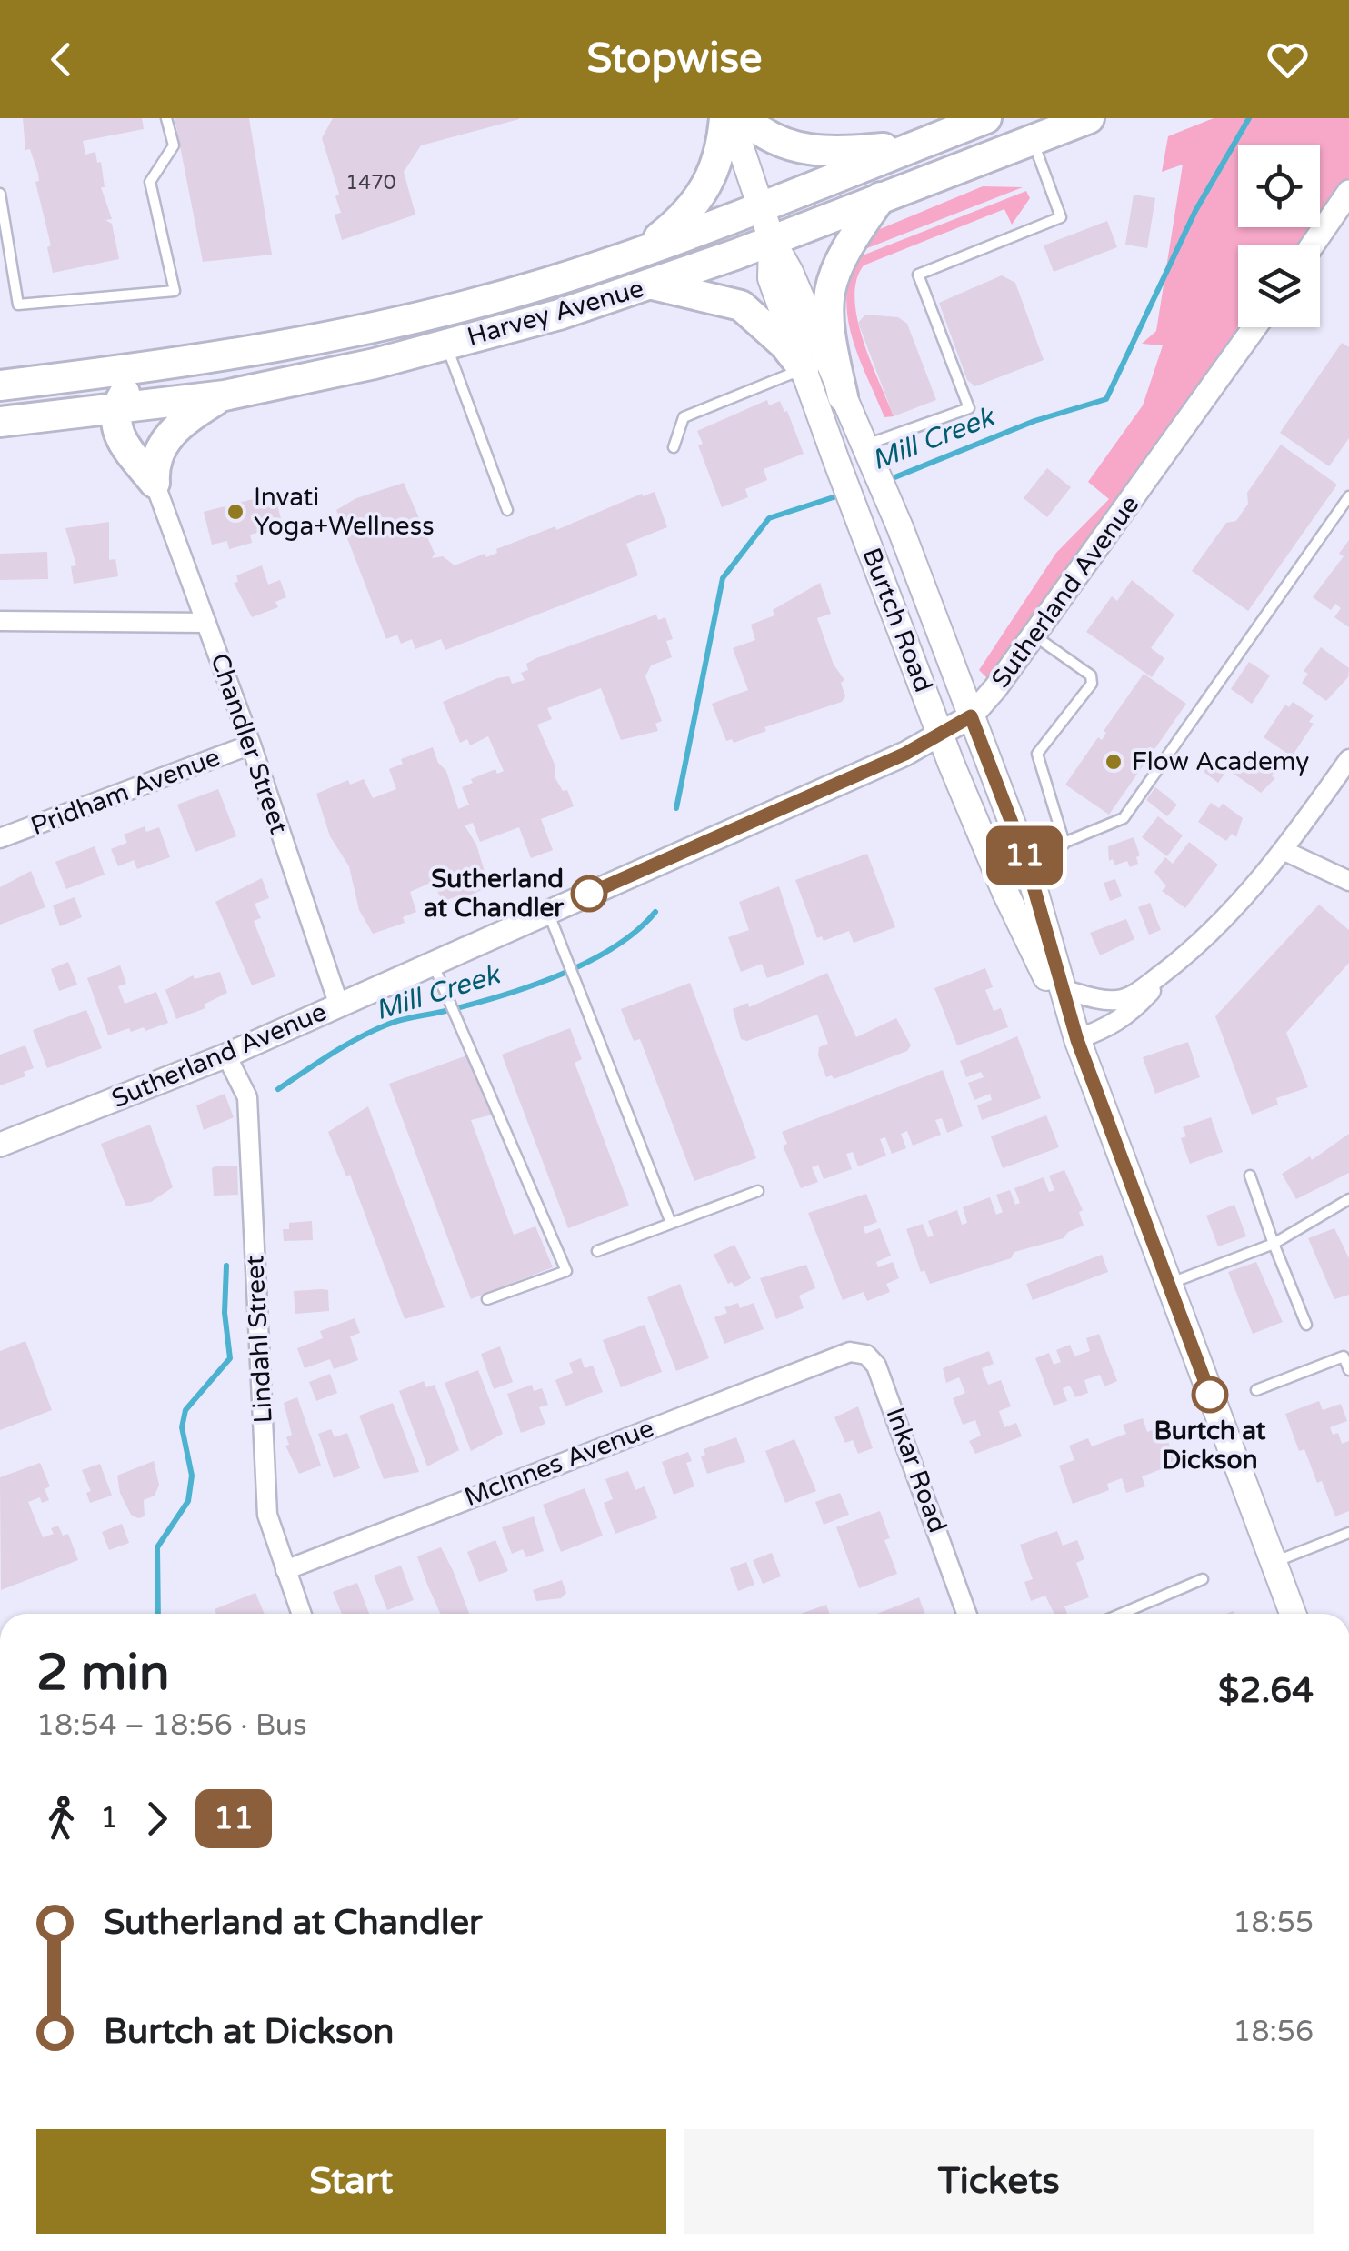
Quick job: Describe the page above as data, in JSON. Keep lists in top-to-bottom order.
{
  "streets": {
    "highway": ["Harvey Avenue"],
    "main road": ["Burtch Road"],
    "street": [
      "Sutherland Avenue",
      "Chandler Street",
      "Pridham Avenue",
      "Lindahl Street",
      "McInnes Avenue",
      "Inkar Road"
    ]
  },
  "crossings": [
    ["Harvey Avenue", "Burtch Road"],
    ["Sutherland Avenue", "Burtch Road"],
    ["Sutherland Avenue", "Chandler Street"],
    ["Sutherland Avenue", "Lindahl Street"],
    ["Chandler Street", "Pridham Avenue"],
    ["Lindahl Street", "McInnes Avenue"],
    ["McInnes Avenue", "Inkar Road"]
  ],
  "water": ["Mill Creek"],
  "places": [
    "Invati Yoga+Wellness",
    "Flow Academy",
    "Sutherland at Chandler",
    "Burtch at Dickson"
  ],
  "lines": ["bus line 11"],
  "house_numbers": ["1470"],
  "page": {
    "header": "Stopwise",
    "on_map": "11",
    "heading": ["2 min", "18:54 – 18:56 · Bus", "$2.64"],
    "legs": ["1", "11"],
    "list": [
      {
        "name": "Sutherland at Chandler",
        "value": "18:55"
      },
      {
        "name": "Burtch at Dickson",
        "value": "18:56"
      }
    ],
    "buttons": ["Start", "Tickets"]
  }
}
